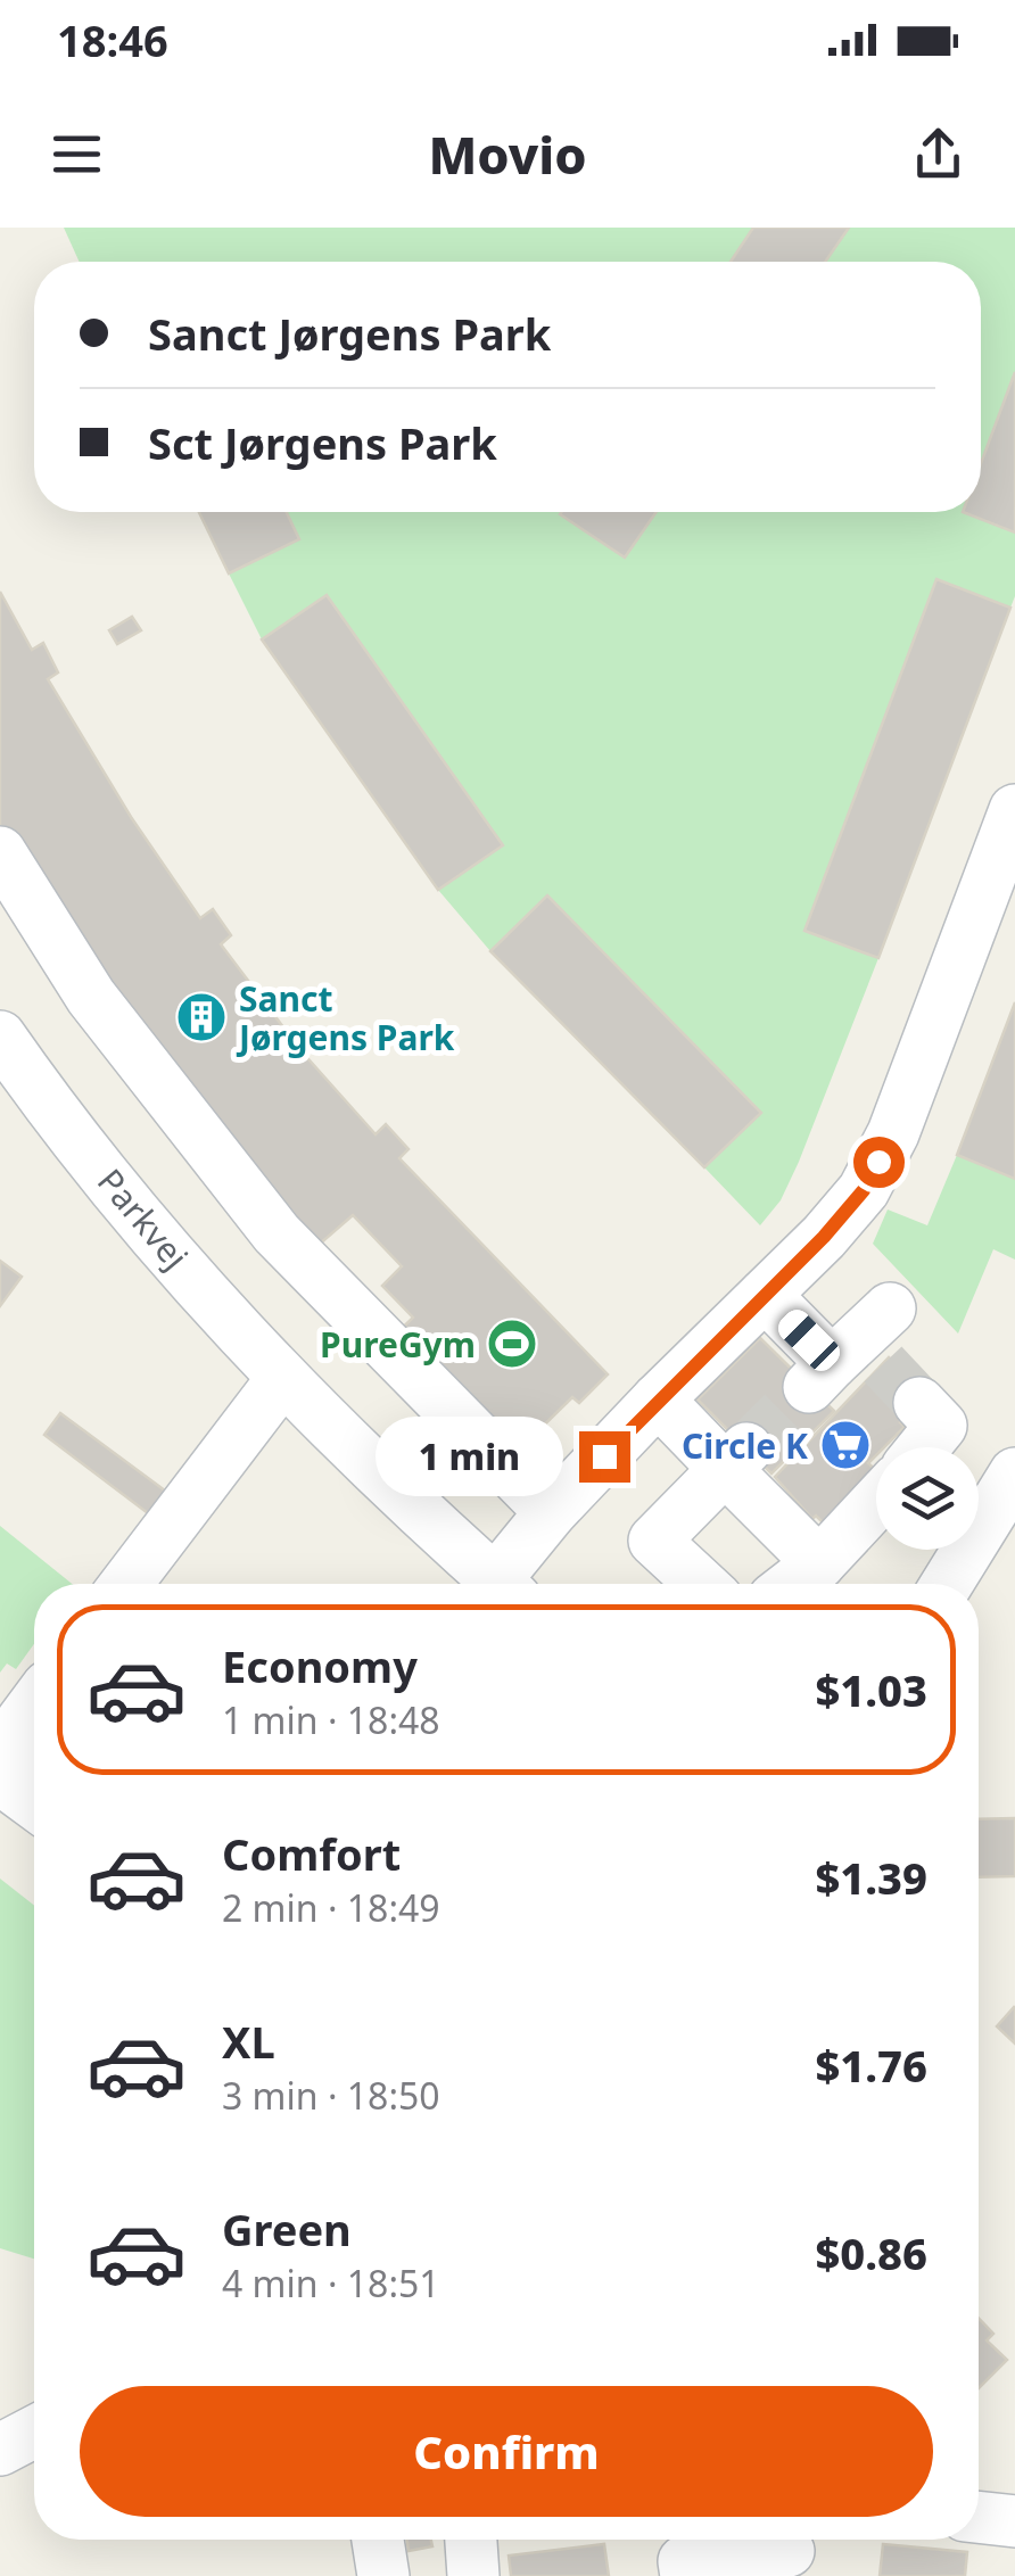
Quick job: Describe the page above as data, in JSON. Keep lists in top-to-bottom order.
{
  "streets": {
    "street": ["Parkvej"]
  },
  "places": {
    "building": ["Sanct Jørgens Park"],
    "sports": ["PureGym"],
    "supermarket": ["Circle K"]
  },
  "page": {
    "status": "18:46",
    "header": "Movio",
    "banner": ["Sanct Jørgens Park", "Sct Jørgens Park"],
    "bubble": "1 min",
    "list": [
      {
        "name": "Economy",
        "note": "1 min · 18:48",
        "value": "$1.03"
      },
      {
        "name": "Comfort",
        "note": "2 min · 18:49",
        "value": "$1.39"
      },
      {
        "name": "XL",
        "note": "3 min · 18:50",
        "value": "$1.76"
      },
      {
        "name": "Green",
        "note": "4 min · 18:51",
        "value": "$0.86"
      }
    ],
    "buttons": "Confirm"
  }
}
